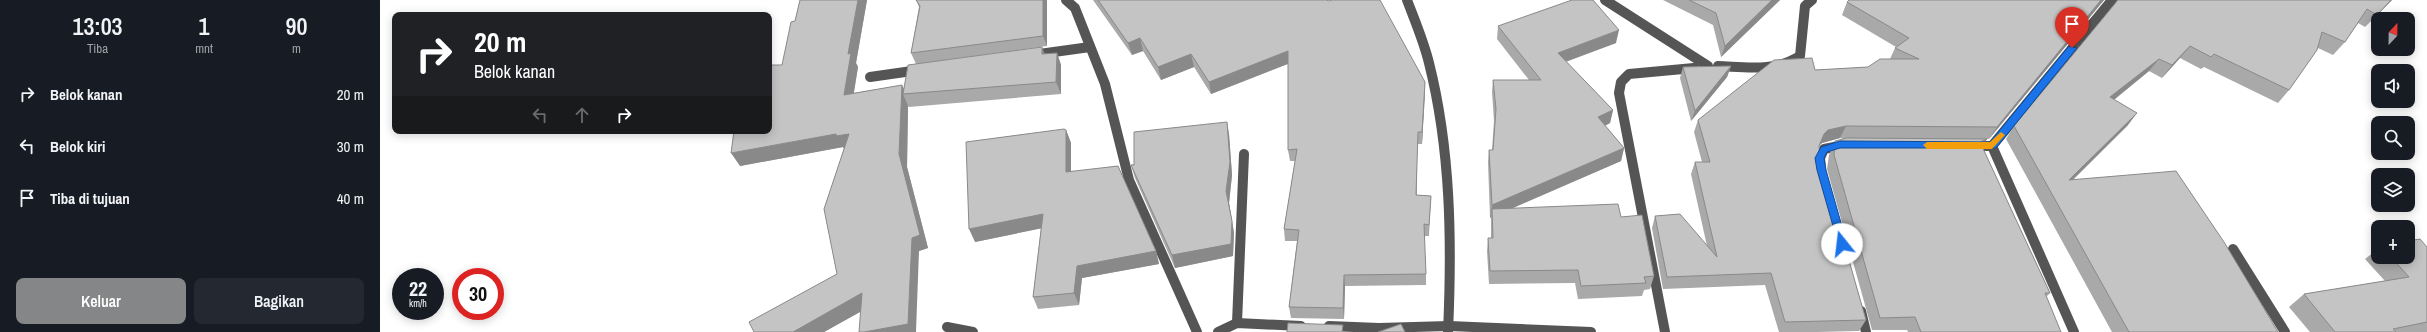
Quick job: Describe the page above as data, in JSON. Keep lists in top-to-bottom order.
{
  "north": "top",
  "page": {
    "eta": [
      "13:03",
      "Tiba",
      "1",
      "mnt",
      "90",
      "m"
    ],
    "map_buttons": "+",
    "turn": ["20 m", "Belok kanan"],
    "list": [
      {
        "name": "Belok kanan",
        "value": "20 m"
      },
      {
        "name": "Belok kiri",
        "value": "30 m"
      },
      {
        "name": "Tiba di tujuan",
        "value": "40 m"
      }
    ],
    "speed": "22 km/h",
    "limit": "30",
    "buttons": ["Keluar", "Bagikan"]
  }
}
